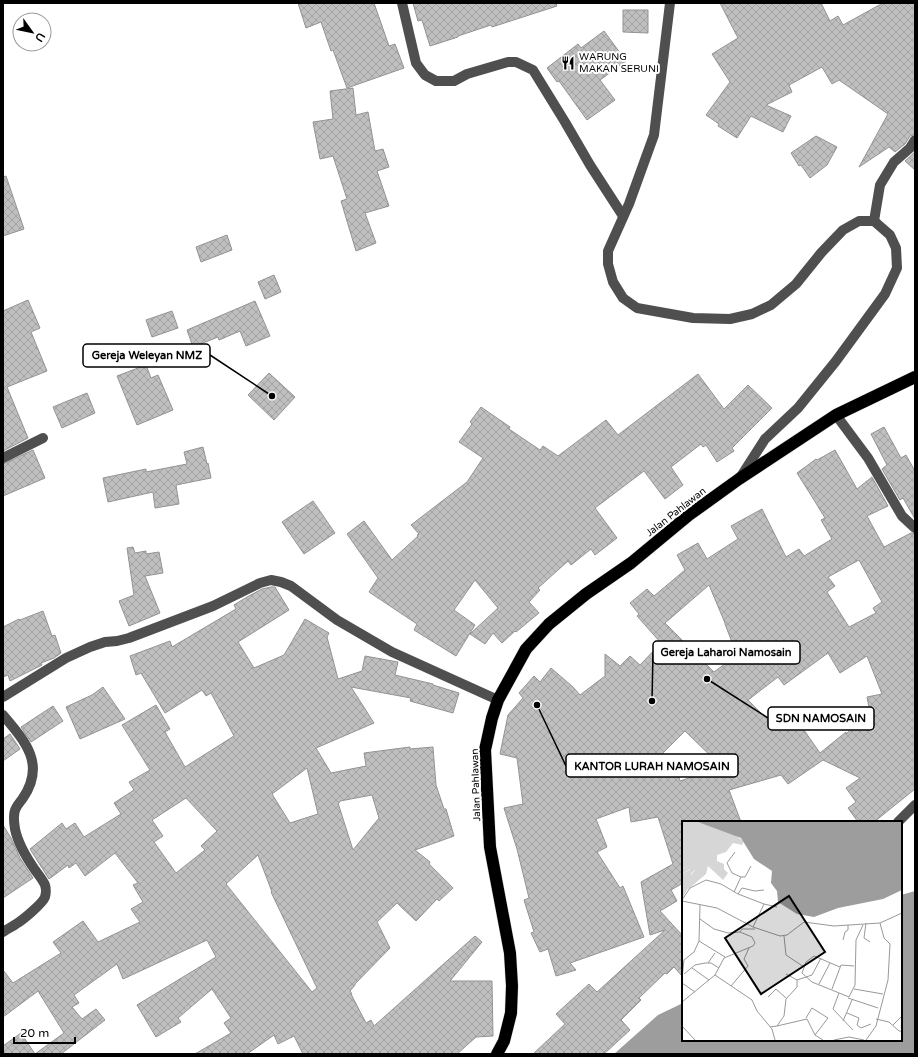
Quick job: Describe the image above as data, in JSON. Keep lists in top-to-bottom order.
{
  "streets": {
    "highway": ["Jalan Pahlawan"]
  },
  "places": {
    "restaurant": ["WARUNG MAKAN SERUNI"],
    "other": [
      "Gereja Weleyan NMZ",
      "SDN NAMOSAIN",
      "Gereja Laharoi Namosain",
      "KANTOR LURAH NAMOSAIN"
    ]
  },
  "scale_bar": "20 m",
  "north": "bottom right"
}
